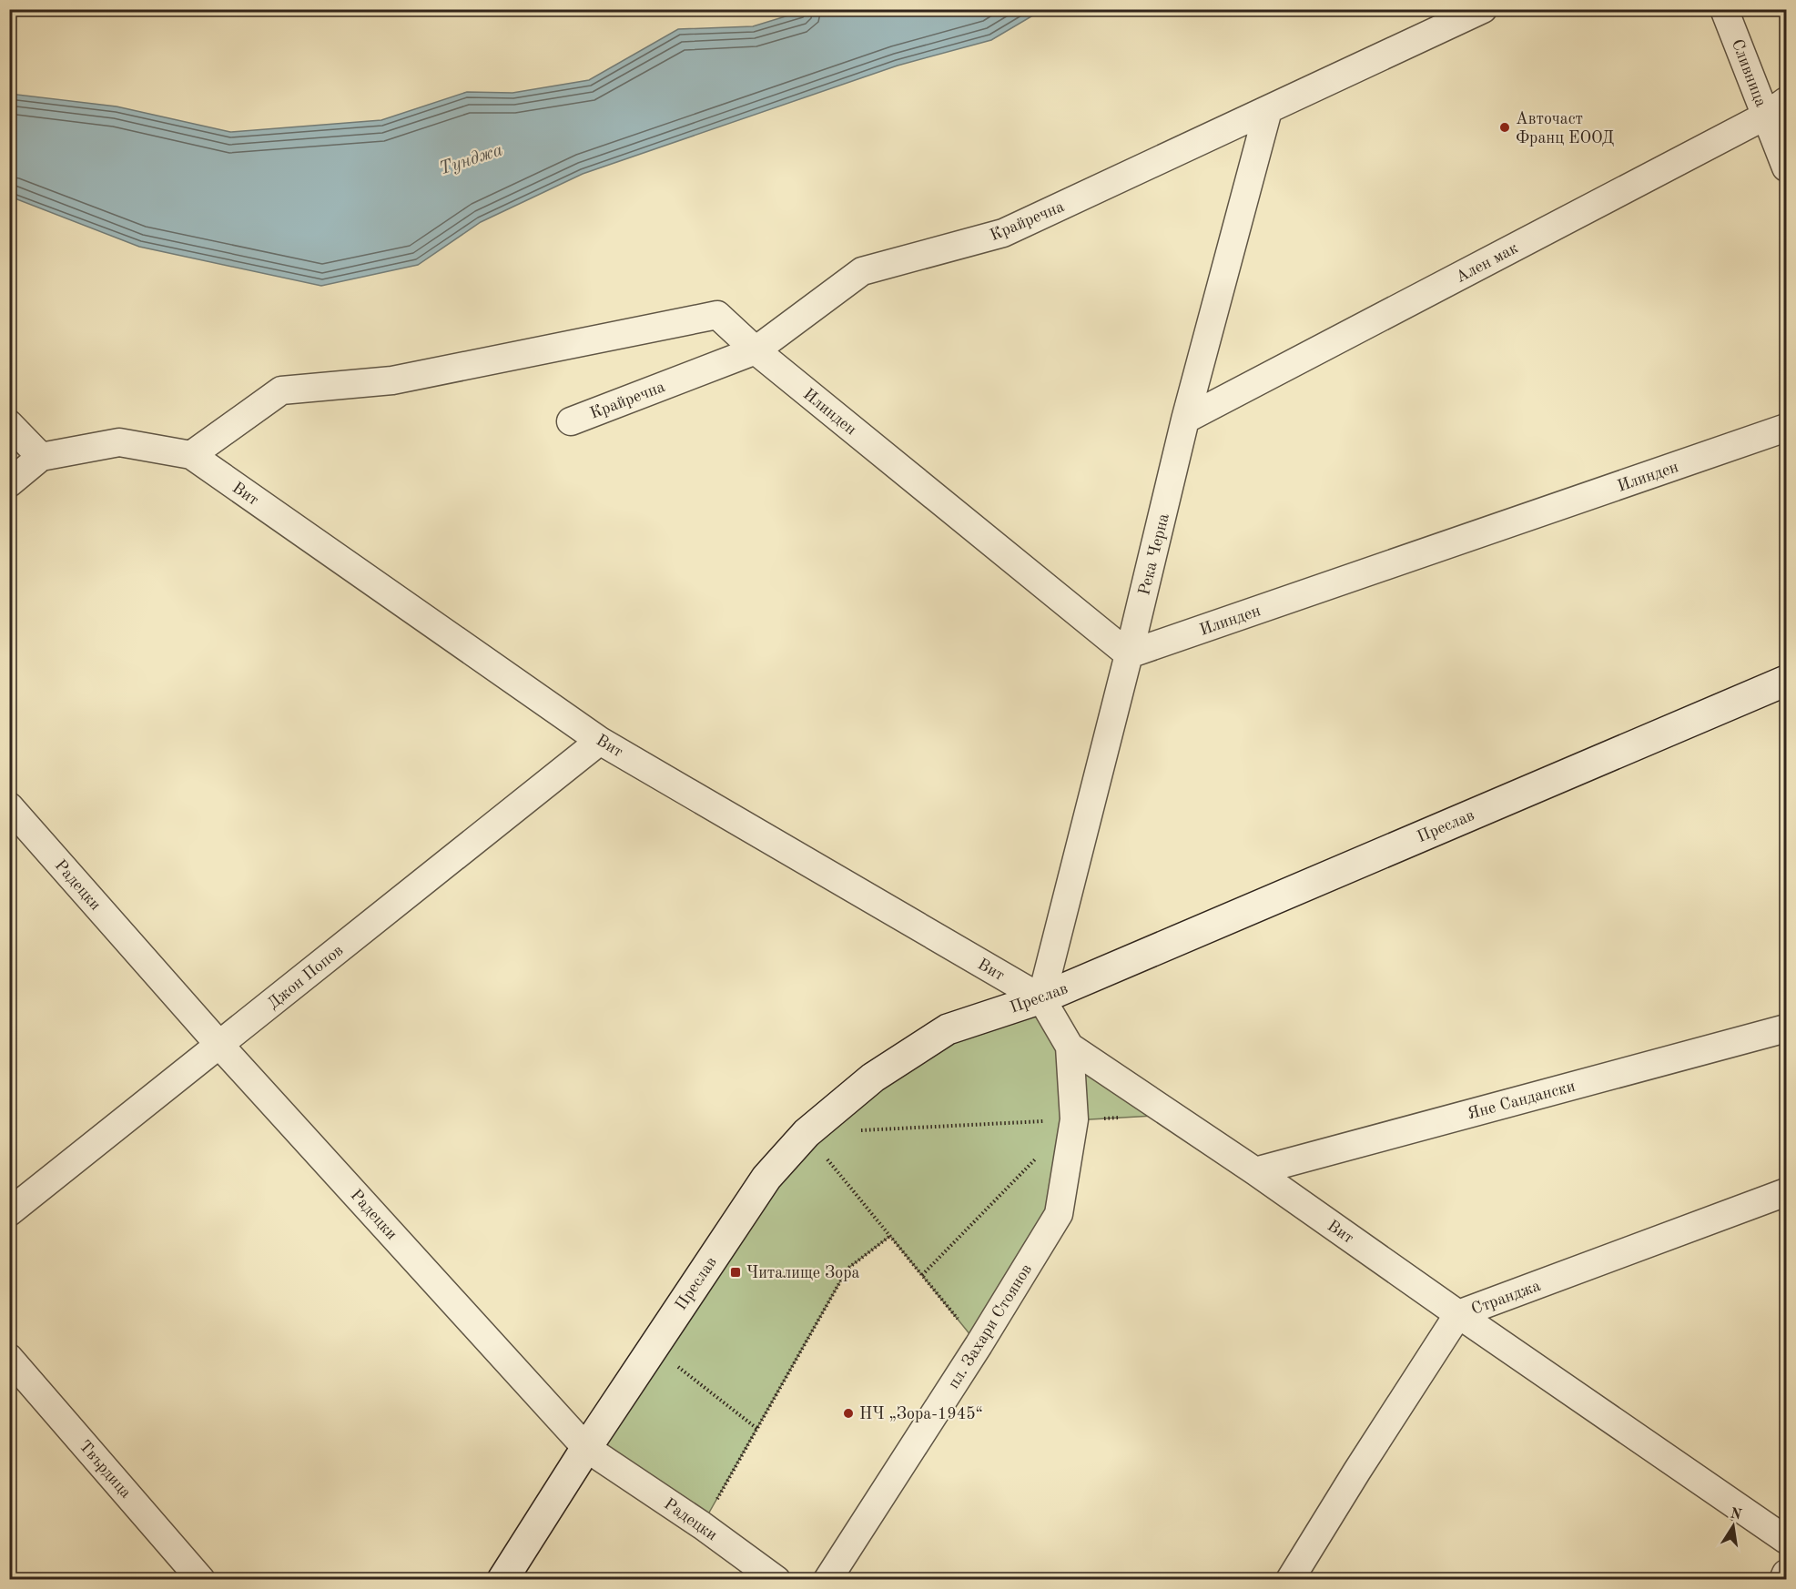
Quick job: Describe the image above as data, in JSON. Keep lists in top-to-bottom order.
{
  "streets": {
    "main road": ["Преслав"],
    "street": [
      "Сливница",
      "Крайречна",
      "Ален мак",
      "Илинден",
      "Вит",
      "Река Черна",
      "Радецки",
      "Джон Попов",
      "Яне Сандански",
      "Странджа",
      "пл. Захари Стоянов",
      "Твърдица"
    ]
  },
  "crossings": [
    ["Сливница", "Ален мак"],
    ["Крайречна", "Илинден"],
    ["Крайречна", "Река Черна"],
    ["Ален мак", "Река Черна"],
    ["Илинден", "Вит"],
    ["Илинден", "Река Черна"],
    ["Вит", "Река Черна"],
    ["Вит", "Преслав"],
    ["Вит", "Джон Попов"],
    ["Вит", "Яне Сандански"],
    ["Вит", "Странджа"],
    ["Вит", "пл. Захари Стоянов"],
    ["Река Черна", "Преслав"],
    ["Преслав", "Радецки"],
    ["Радецки", "Джон Попов"]
  ],
  "water": ["Тунджа"],
  "places": {
    "other": ["Авточаст Франц ЕООД", "НЧ „Зора-1945“"],
    "transit": ["Читалище Зора"]
  },
  "north": "top"
}
